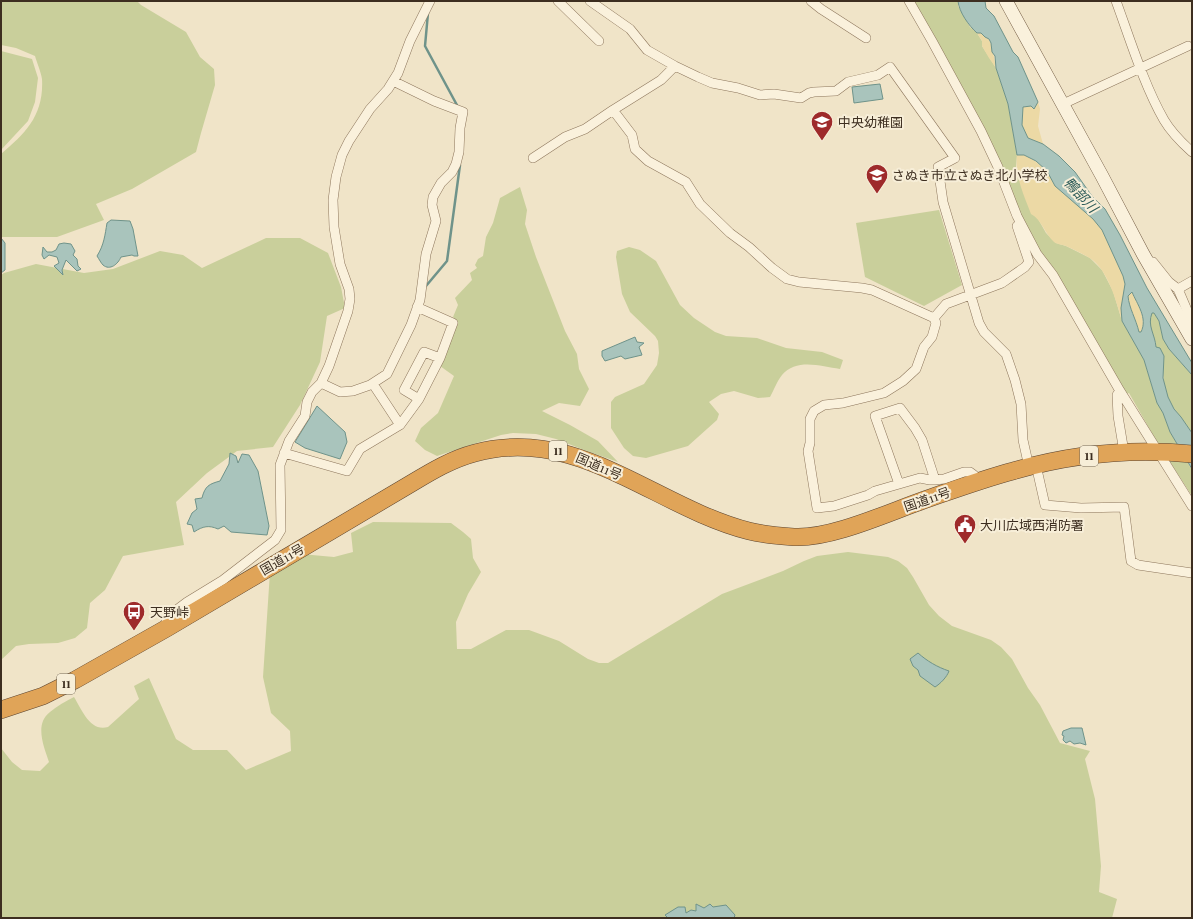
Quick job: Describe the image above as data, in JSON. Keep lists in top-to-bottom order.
{
  "streets": {
    "highway": ["11", "国道11号"]
  },
  "water": ["鴨部川"],
  "places": {
    "school or university": ["中央幼稚園", "さぬき市立さぬき北小学校"],
    "public building": ["大川広域西消防署"],
    "bus stop": ["天野峠"]
  }
}
